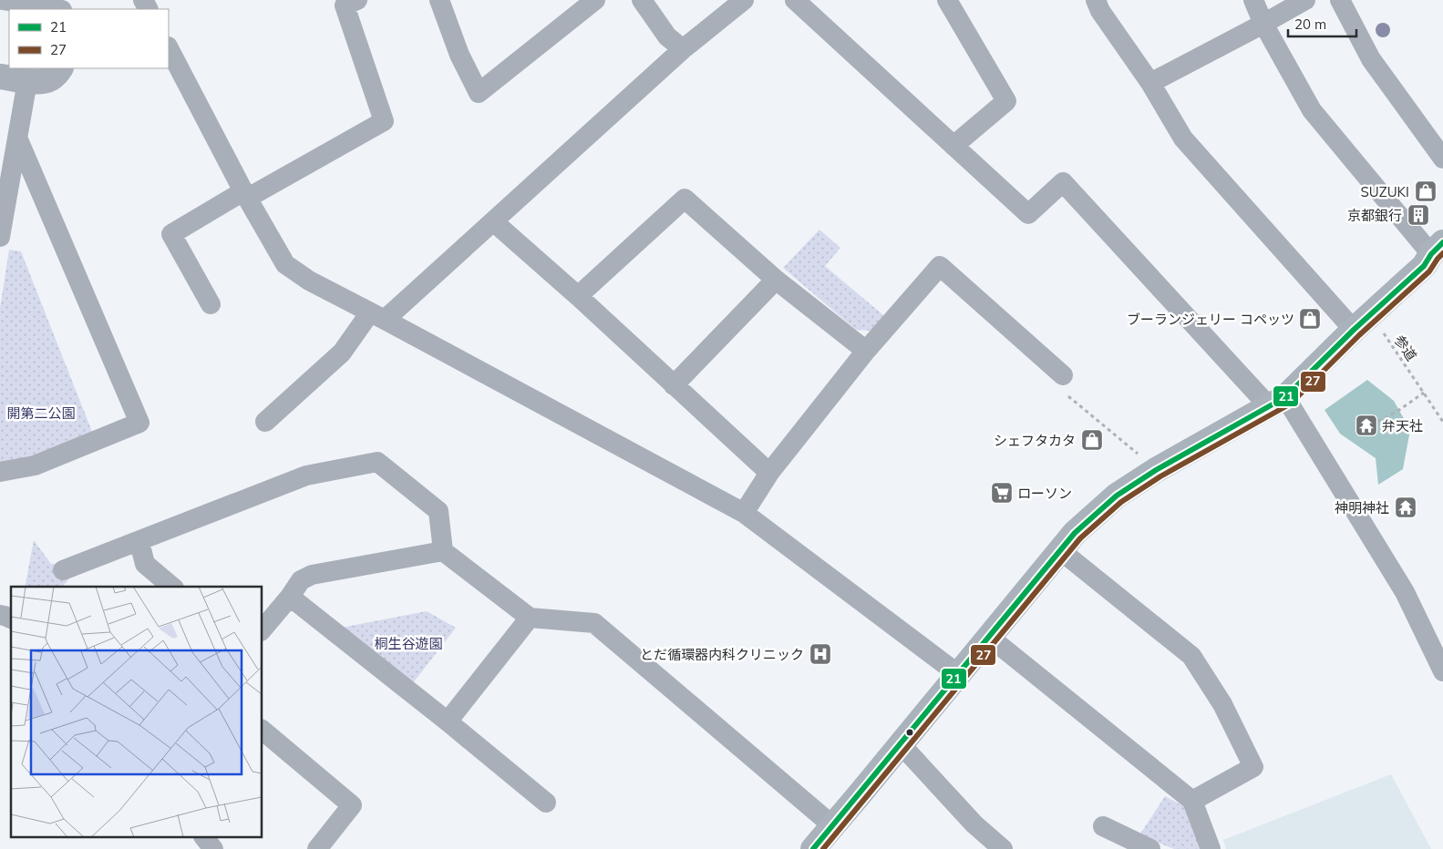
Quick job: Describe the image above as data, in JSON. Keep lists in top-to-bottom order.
{
  "streets": {
    "path": ["参道"]
  },
  "parks": ["開第二公園", "桐生谷遊園"],
  "places": {
    "shop": ["SUZUKI", "ブーランジェリー コペッツ", "シェフタカタ"],
    "building": ["京都銀行"],
    "temple": ["弁天社", "神明神社"],
    "supermarket": ["ローソン"],
    "hospital": ["とだ循環器内科クリニック"]
  },
  "lines": ["transit line 21", "transit line 27"],
  "legend": ["21", "27"],
  "scale_bar": "20 m"
}
